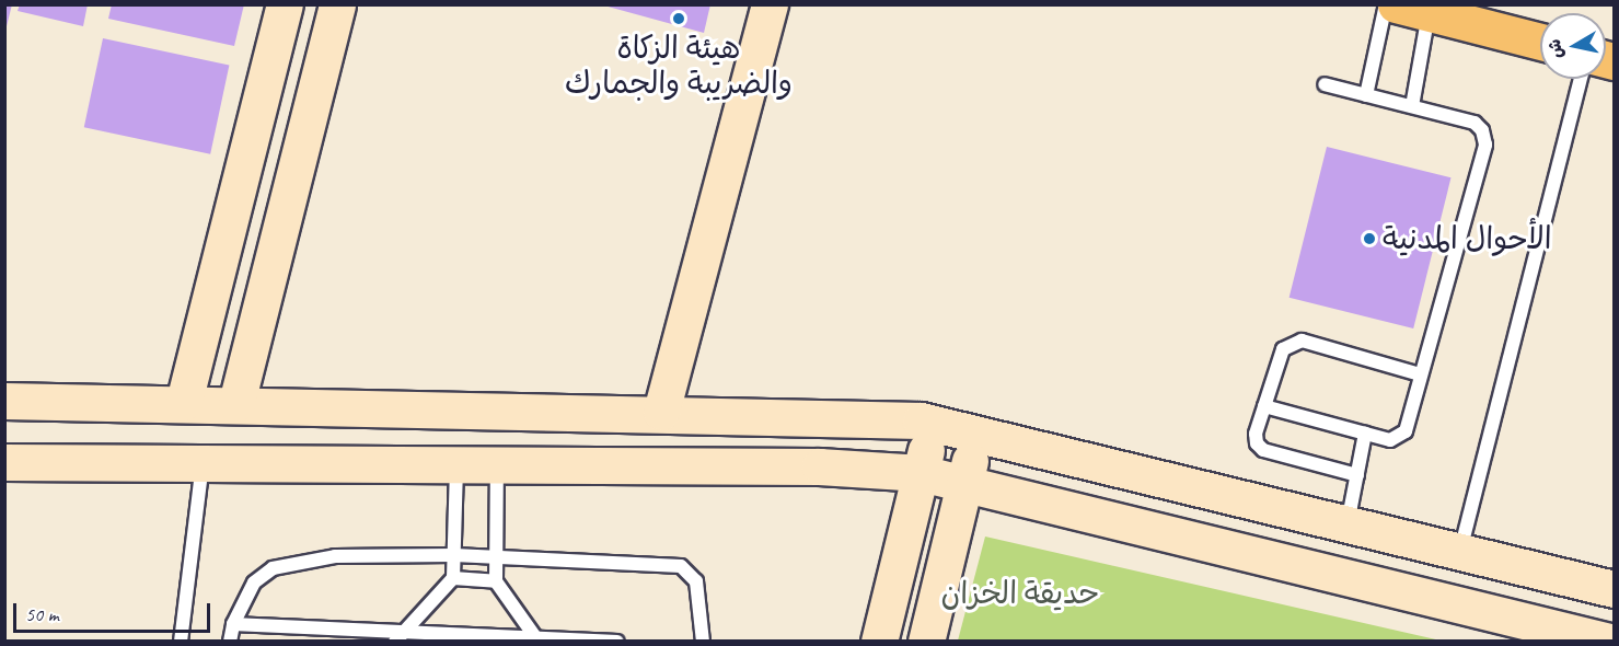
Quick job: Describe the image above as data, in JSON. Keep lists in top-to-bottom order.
{
  "parks": ["حديقة الخزان"],
  "places": ["هيئة الزكاة والضريبة والجمارك", "الأحوال المدنية"],
  "scale_bar": "50 m",
  "north": "left"
}
